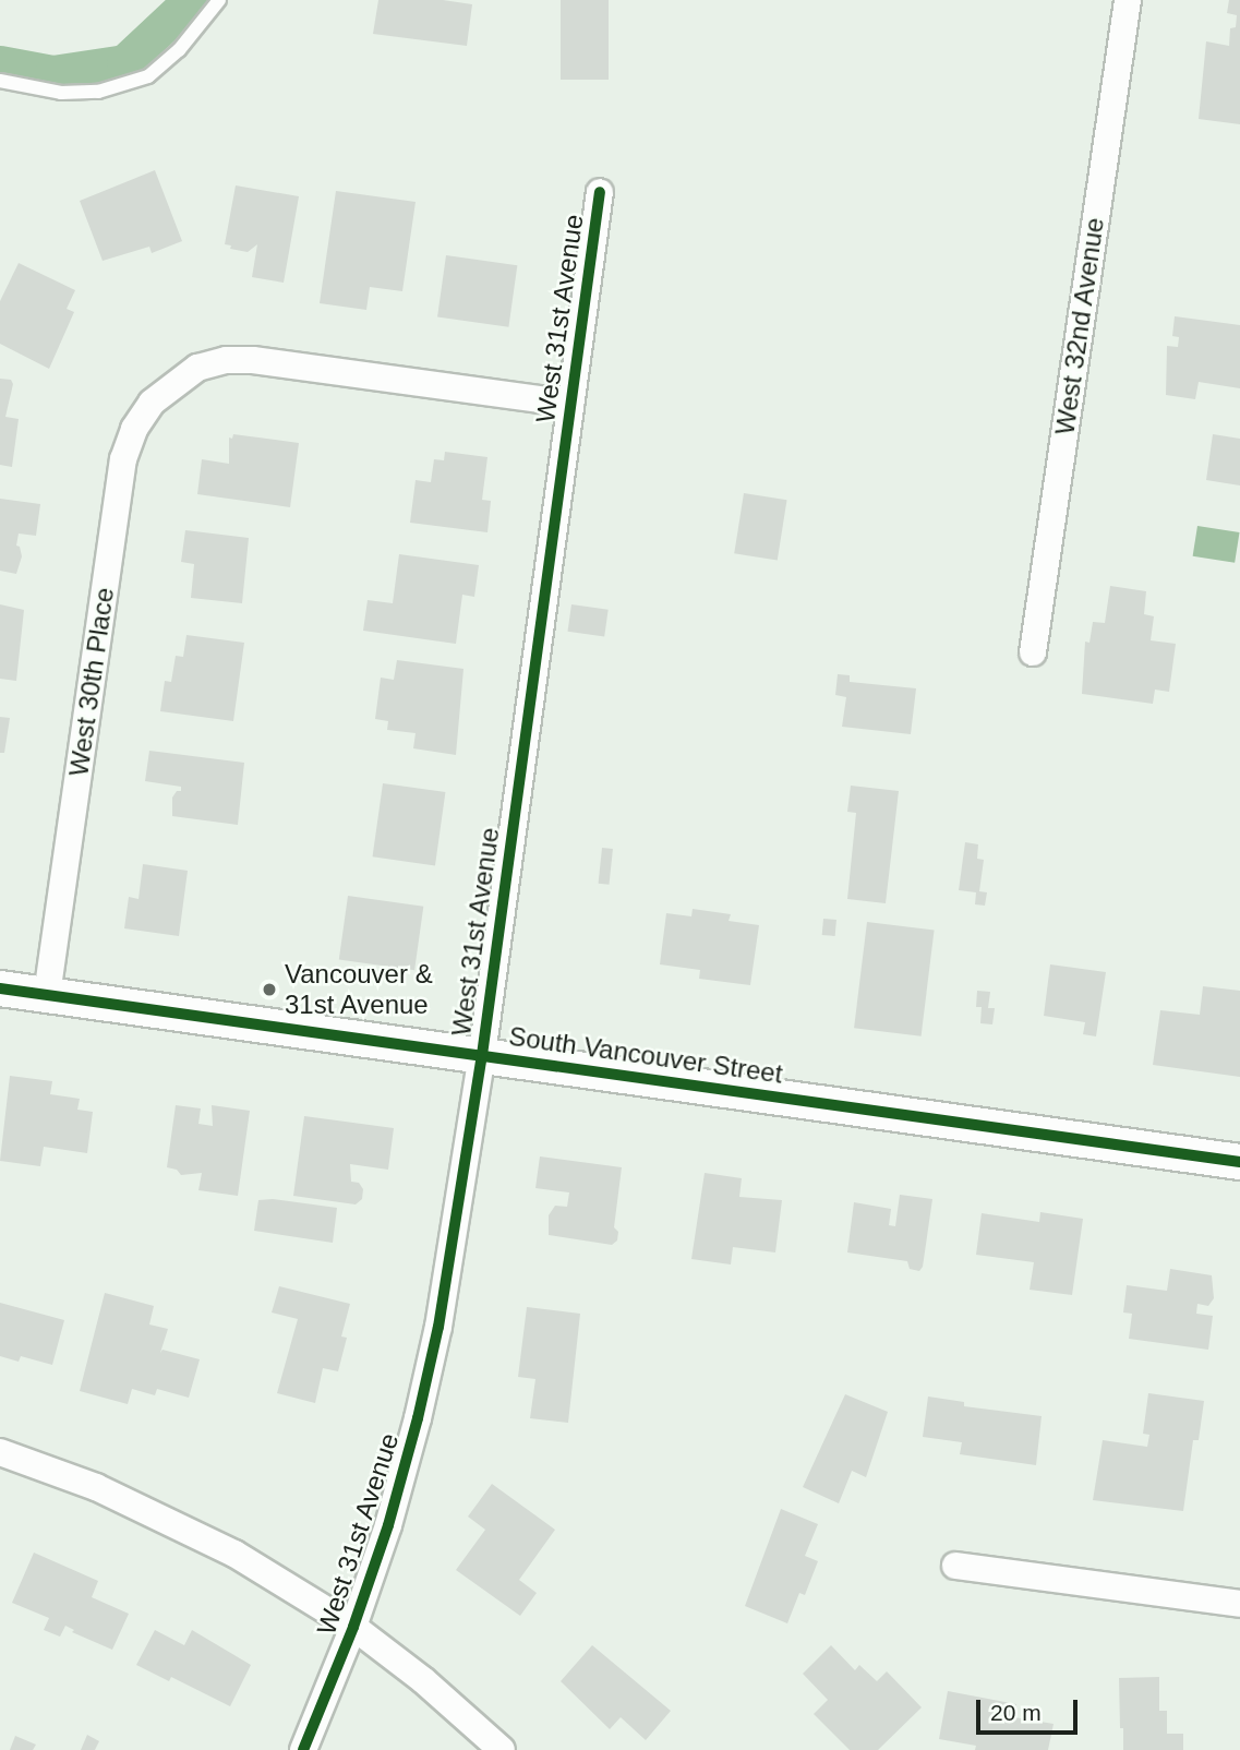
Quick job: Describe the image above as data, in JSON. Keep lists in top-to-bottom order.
{
  "streets": {
    "street": [
      "West 31st Avenue",
      "West 32nd Avenue",
      "West 30th Place",
      "South Vancouver Street"
    ]
  },
  "crossings": [
    ["West 31st Avenue", "West 30th Place"],
    ["West 31st Avenue", "South Vancouver Street"],
    ["West 30th Place", "South Vancouver Street"]
  ],
  "places": ["Vancouver & 31st Avenue"],
  "scale_bar": "20 m"
}
